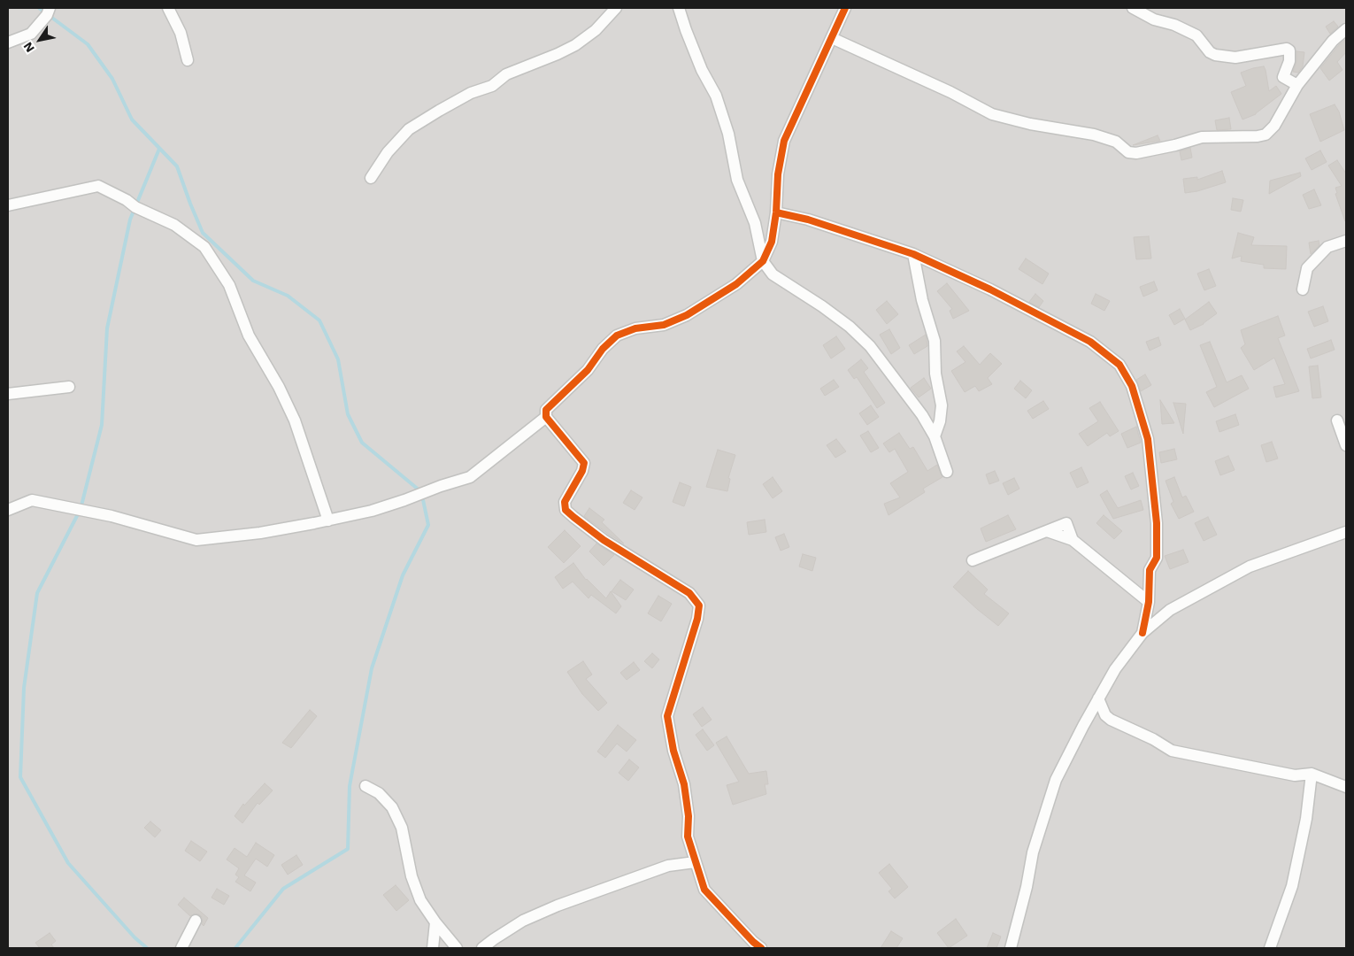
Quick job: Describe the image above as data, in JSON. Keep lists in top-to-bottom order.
{
  "north": "bottom left"
}
